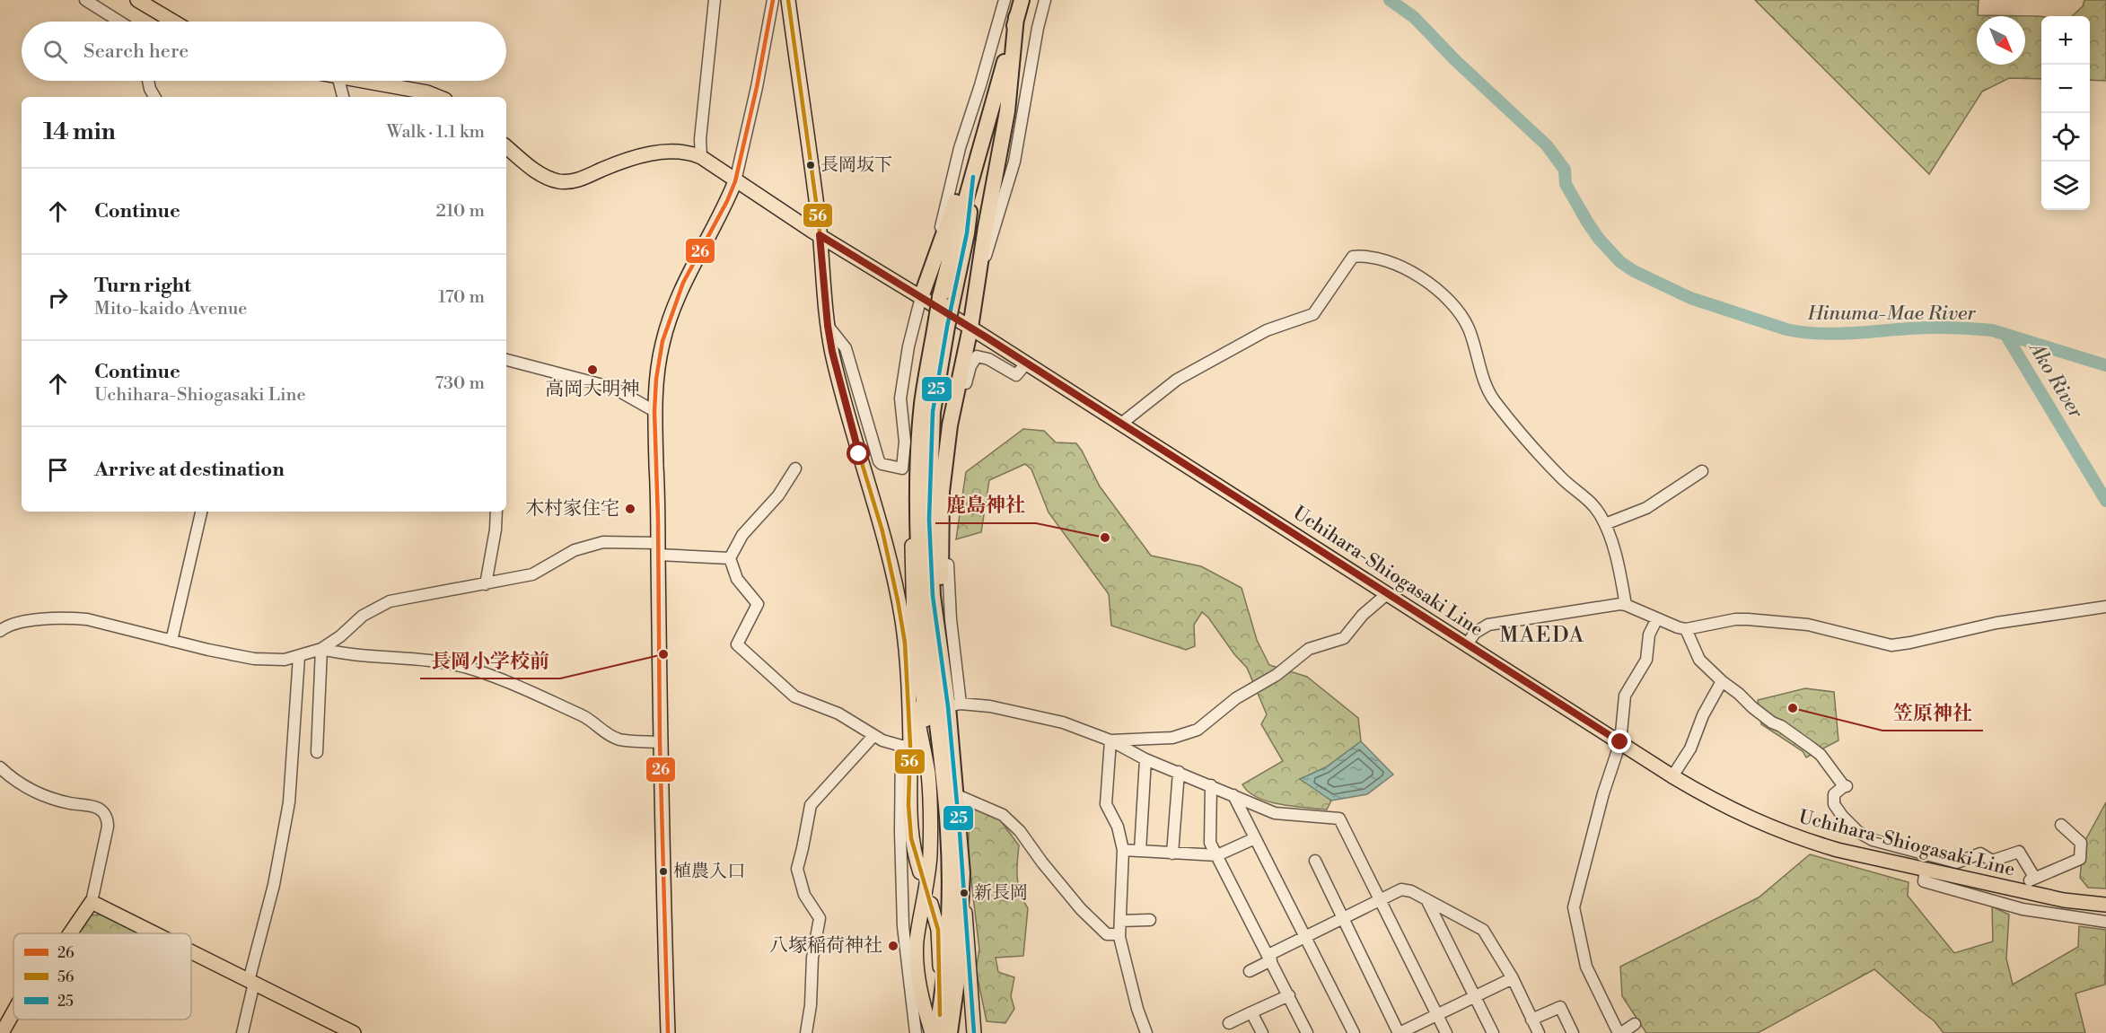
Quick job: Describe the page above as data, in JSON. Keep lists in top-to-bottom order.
{
  "streets": {
    "main road": ["Uchihara-Shiogasaki Line"]
  },
  "districts": ["MAEDA"],
  "water": ["Hinuma-Mae River", "Ako River"],
  "places": [
    "長岡坂下",
    "高岡大明神",
    "木村家住宅",
    "鹿島神社",
    "長岡小学校前",
    "笠原神社",
    "植農入口",
    "新長岡",
    "八塚稲荷神社"
  ],
  "lines": ["transit line 26", "transit line 56", "transit line 25"],
  "legend": ["26", "56", "25"],
  "north": "bottom right",
  "page": {
    "map_buttons": ["+", "−"],
    "search": "Search here",
    "heading": ["14 min", "Walk · 1.1 km"],
    "list": [
      ["Continue", "210 m"],
      ["Turn right", "Mito-kaido Avenue", "170 m"],
      ["Continue", "Uchihara-Shiogasaki Line", "730 m"],
      "Arrive at destination"
    ]
  }
}
